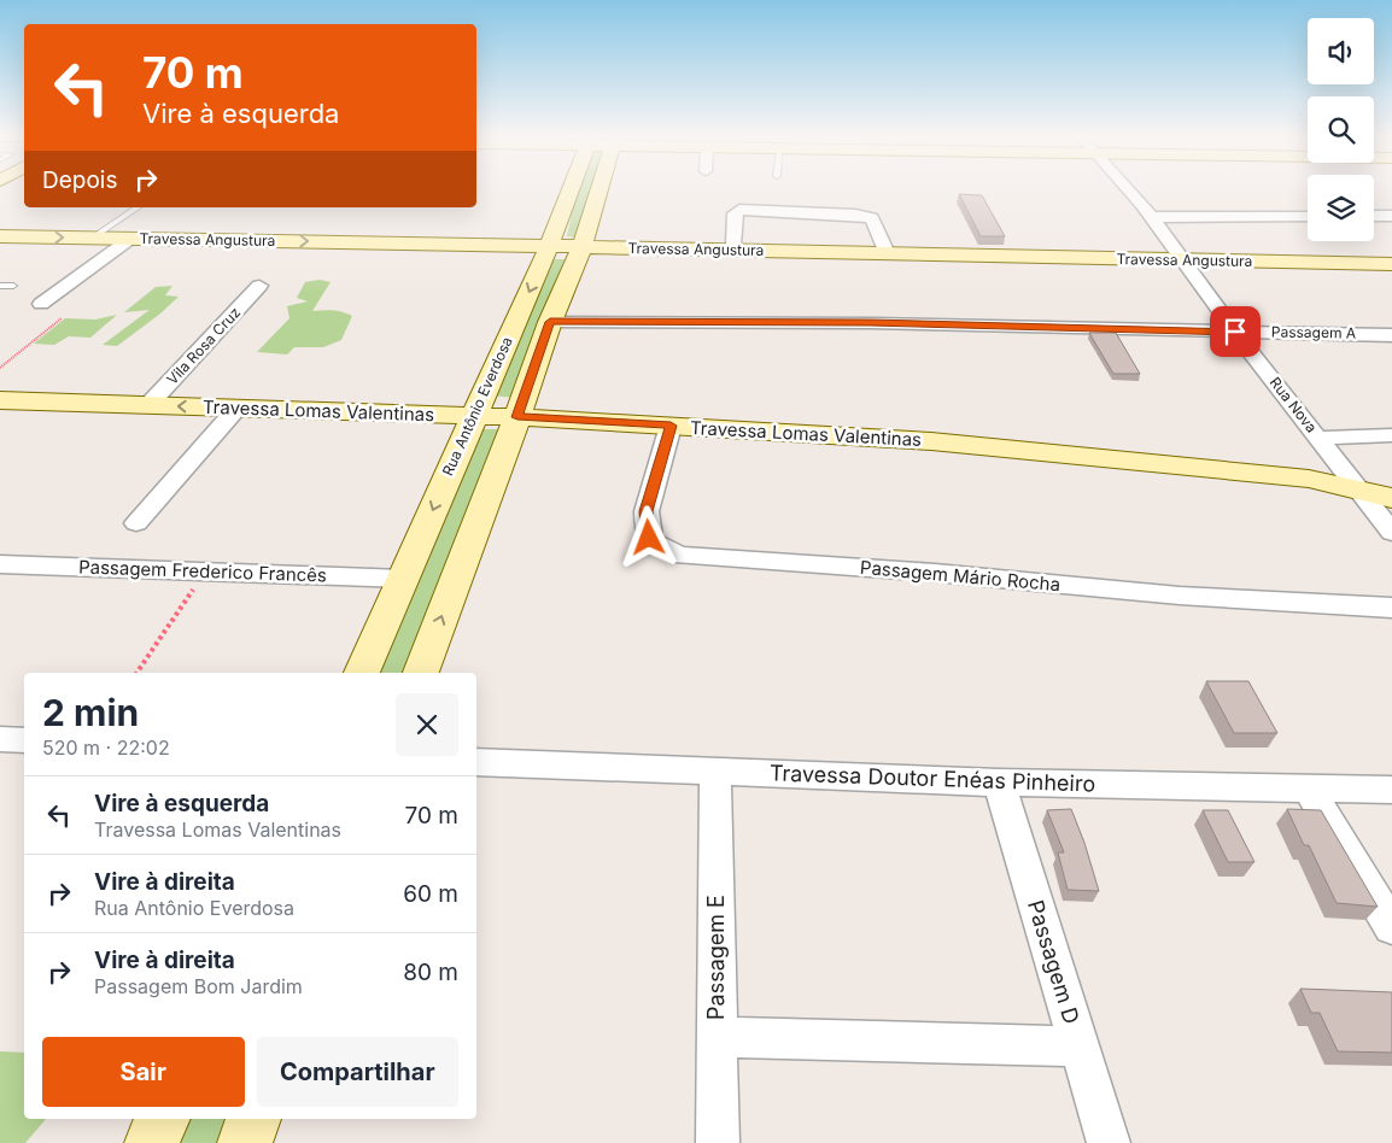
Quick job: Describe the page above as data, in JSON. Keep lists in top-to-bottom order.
{
  "streets": {
    "street": [
      "Travessa Angustura",
      "Passagem A",
      "Vila Rosa Cruz",
      "Rua Nova",
      "Rua Antônio Everdosa",
      "Travessa Lomas Valentinas",
      "Passagem Frederico Francês",
      "Passagem Mário Rocha",
      "Travessa Doutor Enéas Pinheiro",
      "Passagem E",
      "Passagem D"
    ]
  },
  "crossings": [
    ["Travessa Angustura", "Rua Nova"],
    ["Travessa Angustura", "Rua Antônio Everdosa"],
    ["Passagem A", "Rua Nova"],
    ["Passagem A", "Rua Antônio Everdosa"],
    ["Vila Rosa Cruz", "Travessa Lomas Valentinas"],
    ["Rua Nova", "Travessa Lomas Valentinas"],
    ["Rua Antônio Everdosa", "Travessa Lomas Valentinas"],
    ["Rua Antônio Everdosa", "Passagem Frederico Francês"],
    ["Travessa Lomas Valentinas", "Passagem Mário Rocha"],
    ["Travessa Doutor Enéas Pinheiro", "Passagem E"],
    ["Travessa Doutor Enéas Pinheiro", "Passagem D"]
  ],
  "one_way": ["Travessa Angustura"],
  "page": {
    "turn": ["70 m", "Vire à esquerda"],
    "then": "Depois",
    "heading": ["2 min", "520 m · 22:02"],
    "list": [
      {
        "name": "Vire à esquerda",
        "note": "Travessa Lomas Valentinas",
        "value": "70 m"
      },
      {
        "name": "Vire à direita",
        "note": "Rua Antônio Everdosa",
        "value": "60 m"
      },
      {
        "name": "Vire à direita",
        "note": "Passagem Bom Jardim",
        "value": "80 m"
      }
    ],
    "buttons": ["Sair", "Compartilhar"]
  }
}
